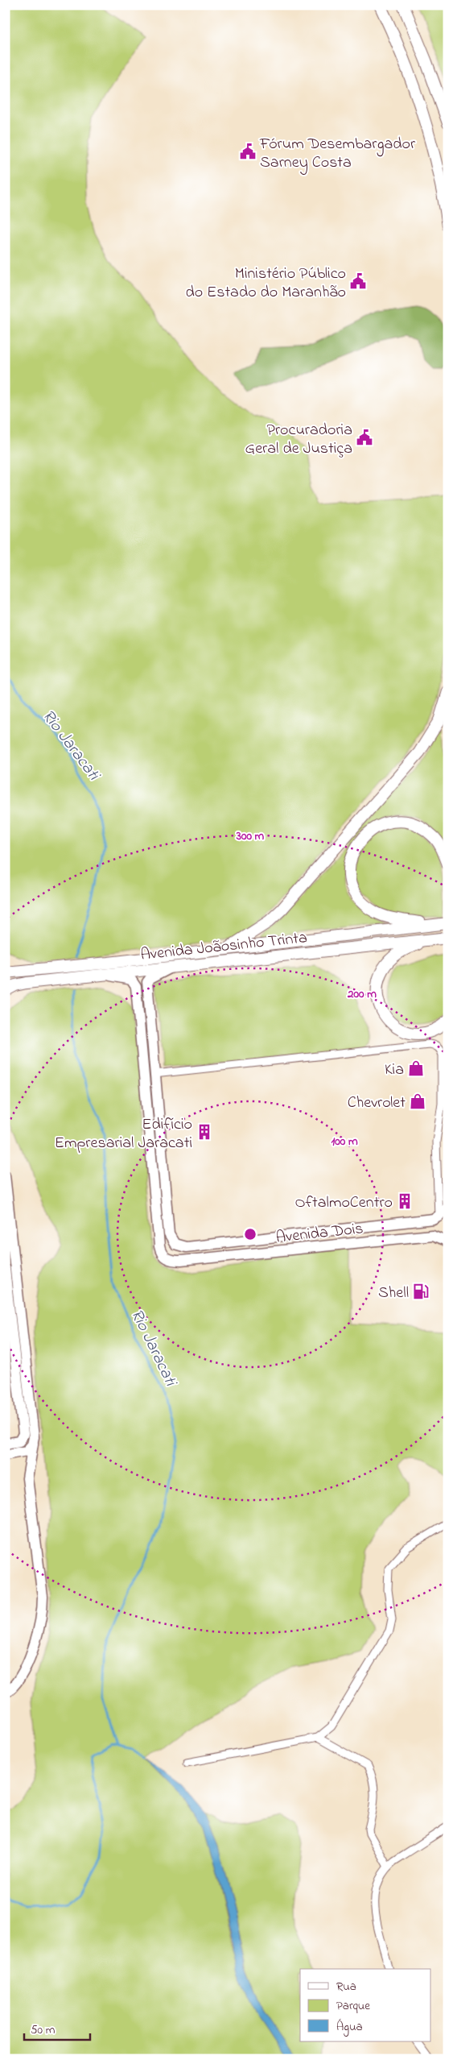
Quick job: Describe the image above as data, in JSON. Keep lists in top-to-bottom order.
{
  "streets": {
    "main road": ["Avenida Joãosinho Trinta", "Avenida Dois"]
  },
  "crossings": [
    ["Avenida Joãosinho Trinta", "Avenida Dois"]
  ],
  "water": ["Rio Jaracati"],
  "places": {
    "public building": ["Fórum Desembargador Sarney Costa", "Ministério Público do Estado do Maranhão", "Procuradoria Geral de Justiça"],
    "shop": ["Kia", "Chevrolet"],
    "building": ["Edifício Empresarial Jaracati", "OftalmoCentro"],
    "fuel station": ["Shell"]
  },
  "legend": ["Rua", "Parque", "Água"],
  "scale_bar": "50 m",
  "rings": ["300 m", "200 m", "100 m"]
}
